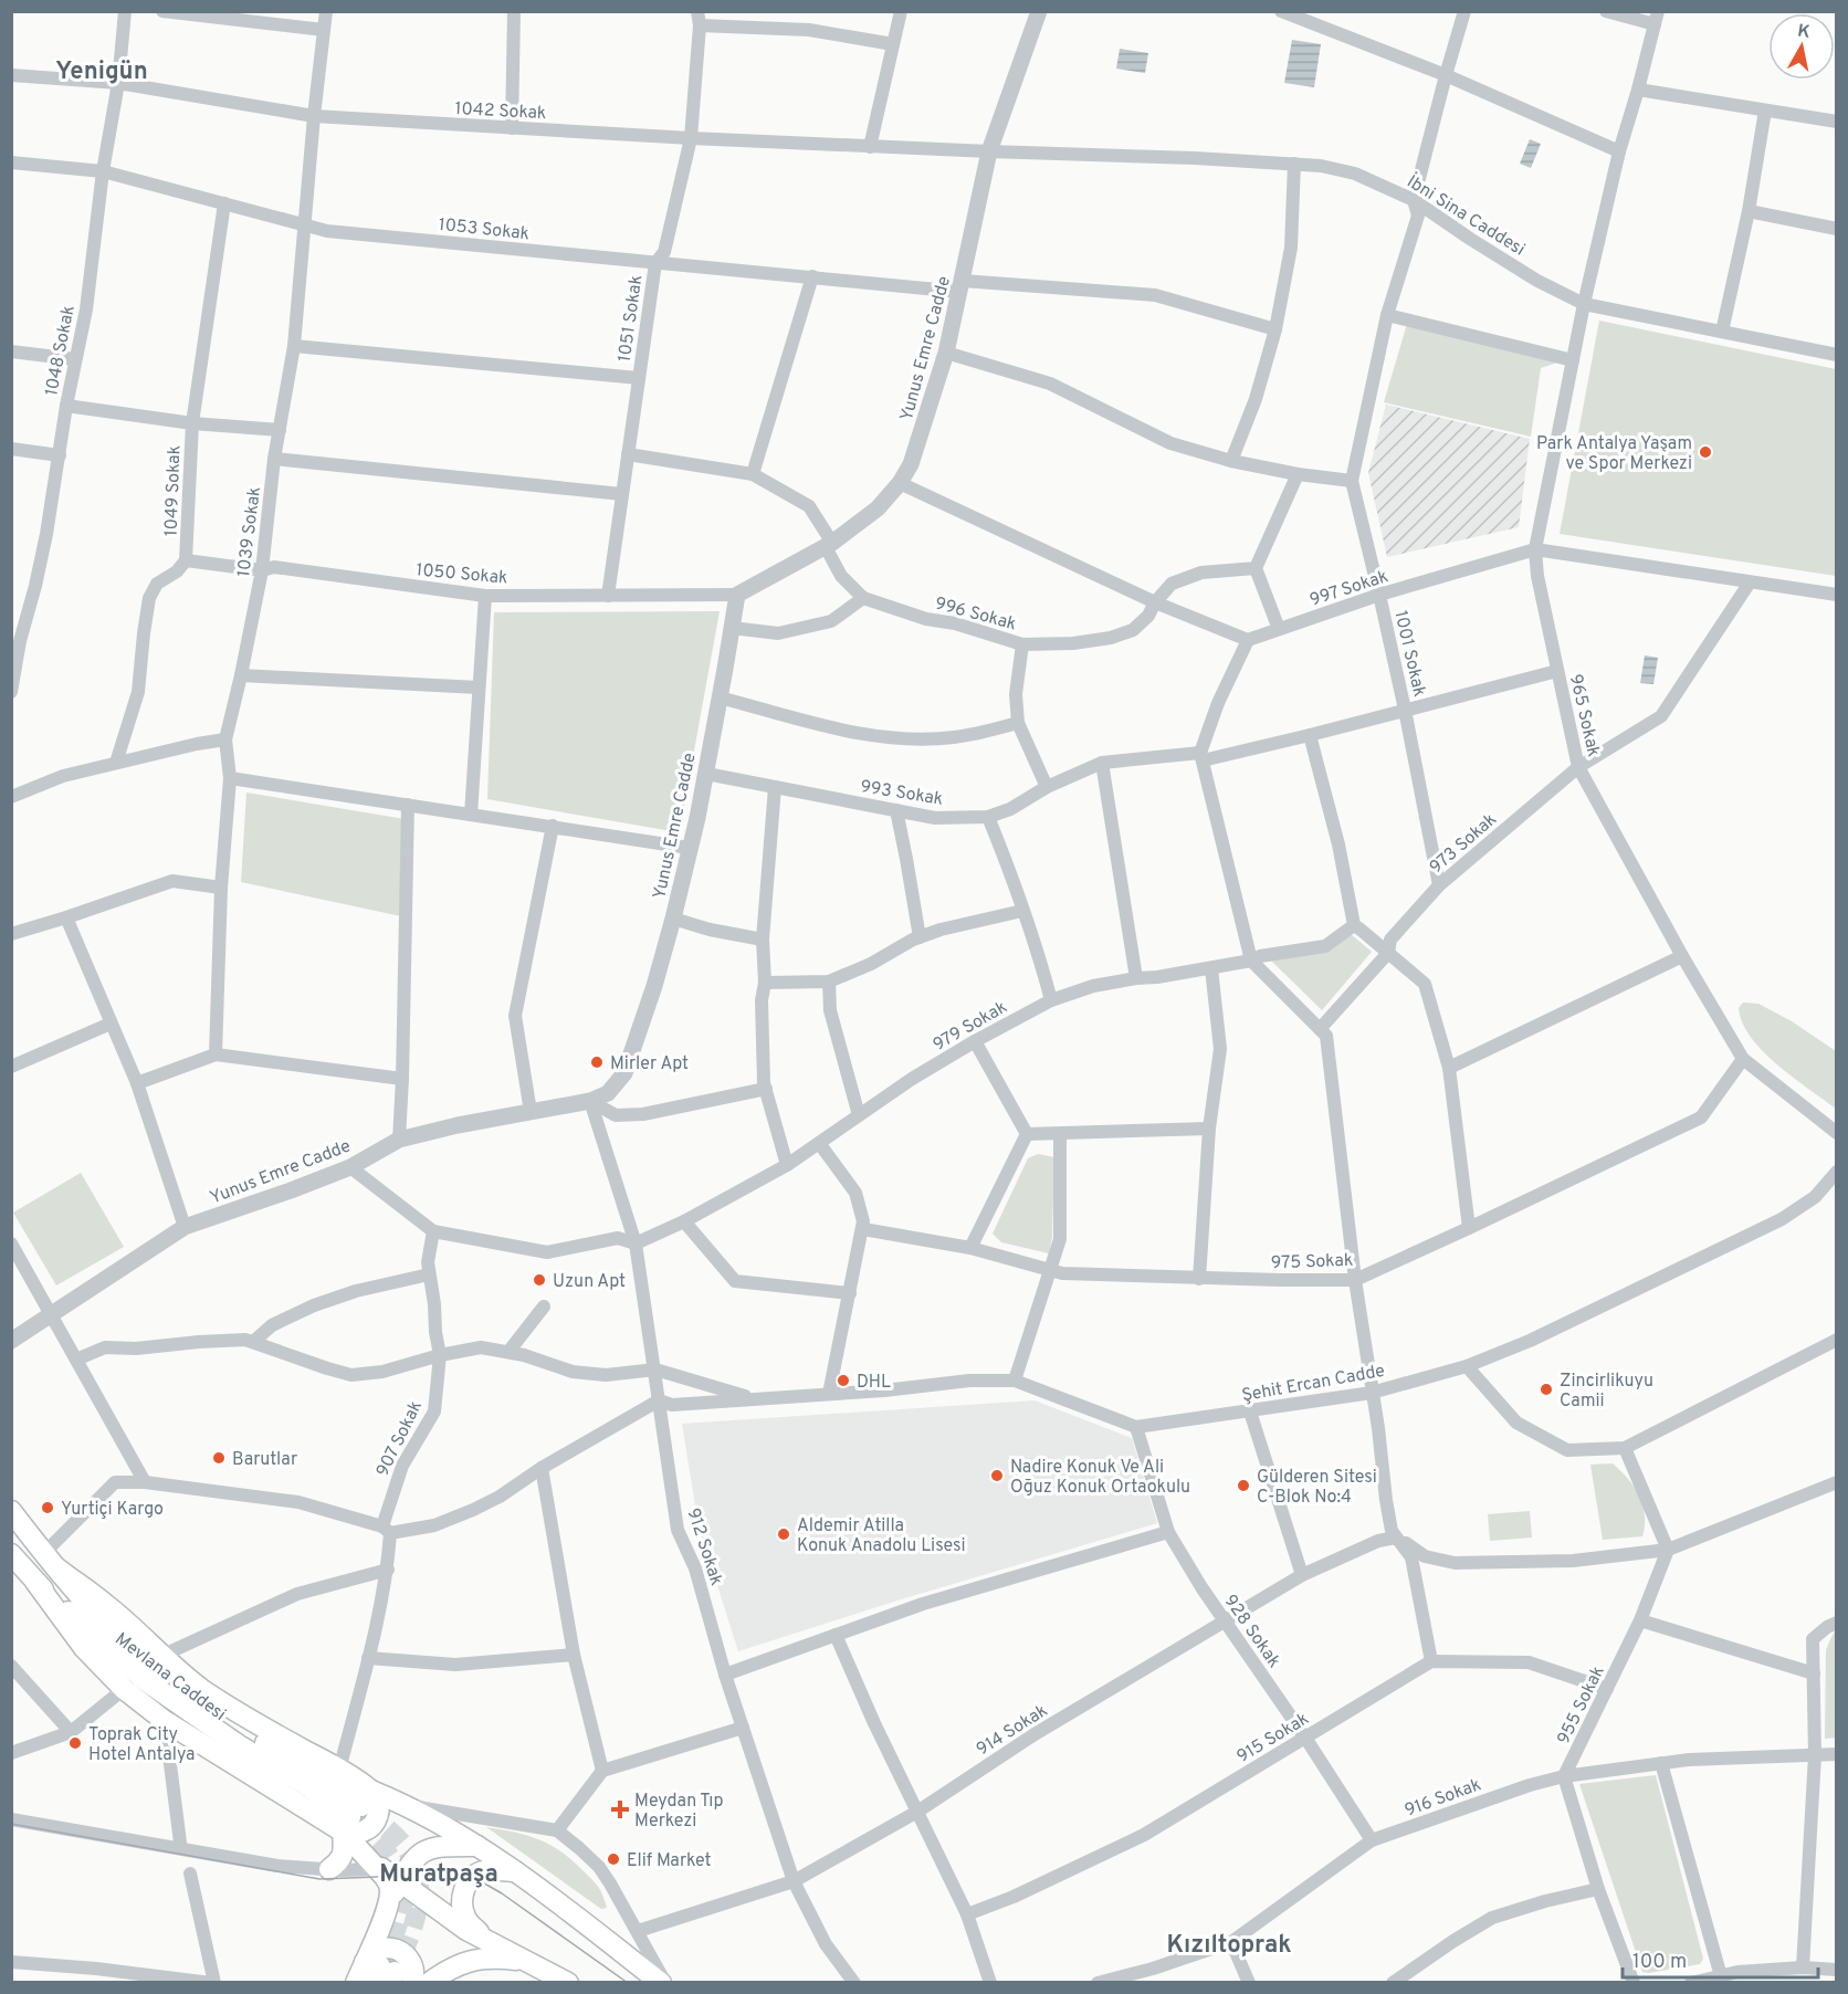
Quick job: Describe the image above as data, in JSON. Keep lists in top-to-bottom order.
{
  "streets": {
    "main road": ["Mevlana Caddesi"],
    "street": [
      "1042 Sokak",
      "İbni Sina Caddesi",
      "1053 Sokak",
      "1051 Sokak",
      "Yunus Emre Cadde",
      "1048 Sokak",
      "1049 Sokak",
      "1039 Sokak",
      "1050 Sokak",
      "997 Sokak",
      "996 Sokak",
      "1001 Sokak",
      "965 Sokak",
      "993 Sokak",
      "973 Sokak",
      "979 Sokak",
      "975 Sokak",
      "Şehit Ercan Cadde",
      "907 Sokak",
      "912 Sokak",
      "928 Sokak",
      "955 Sokak",
      "914 Sokak",
      "915 Sokak",
      "916 Sokak"
    ]
  },
  "crossings": [
    ["1042 Sokak", "İbni Sina Caddesi"],
    ["1042 Sokak", "1051 Sokak"],
    ["1042 Sokak", "Yunus Emre Cadde"],
    ["1042 Sokak", "1048 Sokak"],
    ["1042 Sokak", "1039 Sokak"],
    ["İbni Sina Caddesi", "Yunus Emre Cadde"],
    ["İbni Sina Caddesi", "1001 Sokak"],
    ["İbni Sina Caddesi", "965 Sokak"],
    ["1053 Sokak", "1051 Sokak"],
    ["1053 Sokak", "Yunus Emre Cadde"],
    ["1053 Sokak", "1048 Sokak"],
    ["1053 Sokak", "1049 Sokak"],
    ["1053 Sokak", "1039 Sokak"],
    ["1051 Sokak", "1050 Sokak"],
    ["Yunus Emre Cadde", "1050 Sokak"],
    ["Yunus Emre Cadde", "996 Sokak"],
    ["Yunus Emre Cadde", "993 Sokak"],
    ["Yunus Emre Cadde", "912 Sokak"],
    ["1049 Sokak", "1050 Sokak"],
    ["1039 Sokak", "1050 Sokak"],
    ["997 Sokak", "1001 Sokak"],
    ["997 Sokak", "965 Sokak"],
    ["997 Sokak", "973 Sokak"],
    ["1001 Sokak", "993 Sokak"],
    ["1001 Sokak", "973 Sokak"],
    ["965 Sokak", "993 Sokak"],
    ["965 Sokak", "973 Sokak"],
    ["965 Sokak", "975 Sokak"],
    ["979 Sokak", "912 Sokak"],
    ["Şehit Ercan Cadde", "907 Sokak"],
    ["Şehit Ercan Cadde", "912 Sokak"],
    ["Şehit Ercan Cadde", "928 Sokak"],
    ["912 Sokak", "914 Sokak"],
    ["928 Sokak", "914 Sokak"],
    ["928 Sokak", "915 Sokak"],
    ["928 Sokak", "916 Sokak"],
    ["955 Sokak", "916 Sokak"]
  ],
  "districts": ["Yenigün", "Muratpaşa", "Kızıltoprak"],
  "places": {
    "other": [
      "Park Antalya Yaşam ve Spor Merkezi",
      "Mirler Apt",
      "Uzun Apt",
      "DHL",
      "Zincirlikuyu Camii",
      "Barutlar",
      "Nadire Konuk Ve Ali Oğuz Konuk Ortaokulu",
      "Gülderen Sitesi C-Blok No:4",
      "Yurtiçi Kargo",
      "Aldemir Atilla Konuk Anadolu Lisesi",
      "Toprak City Hotel Antalya",
      "Elif Market"
    ],
    "health": ["Meydan Tıp Merkezi"]
  },
  "scale_bar": "100 m",
  "north": "top"
}
